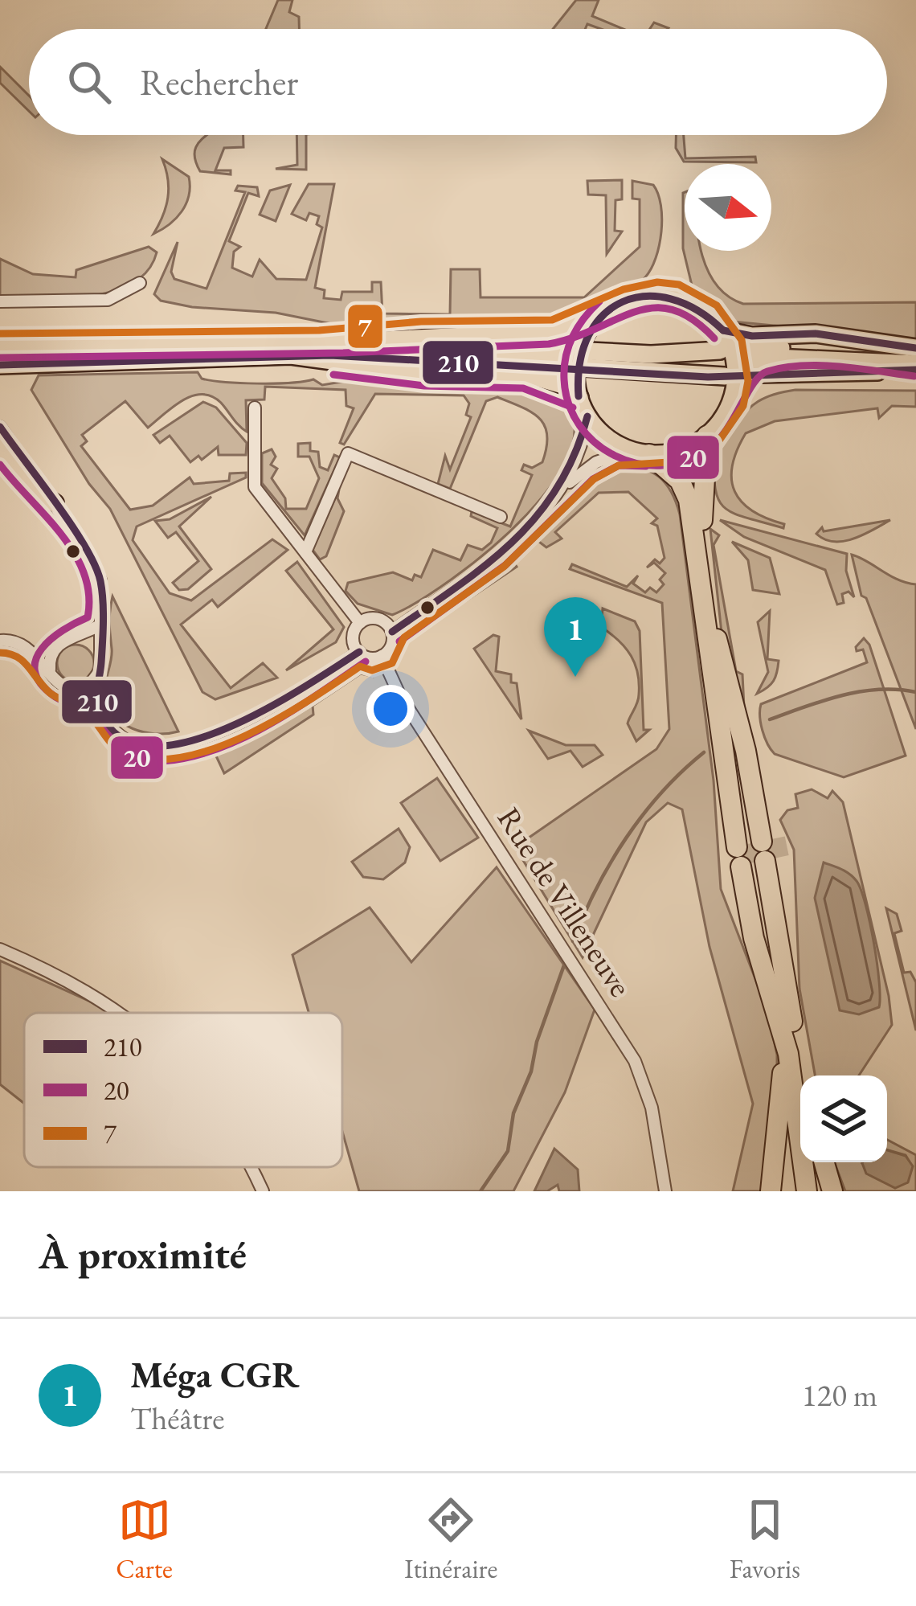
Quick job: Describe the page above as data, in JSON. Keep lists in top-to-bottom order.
{
  "streets": {
    "street": ["Rue de Villeneuve"]
  },
  "lines": ["transit line 7", "transit line 210", "transit line 20"],
  "legend": ["210", "20", "7"],
  "north": "right",
  "page": {
    "search": "Rechercher",
    "pins": "1",
    "heading": "À proximité",
    "list": [
      {
        "mark": "1",
        "name": "Méga CGR",
        "note": "Théâtre",
        "value": "120 m"
      }
    ],
    "nav": ["Carte", "Itinéraire", "Favoris"]
  }
}
